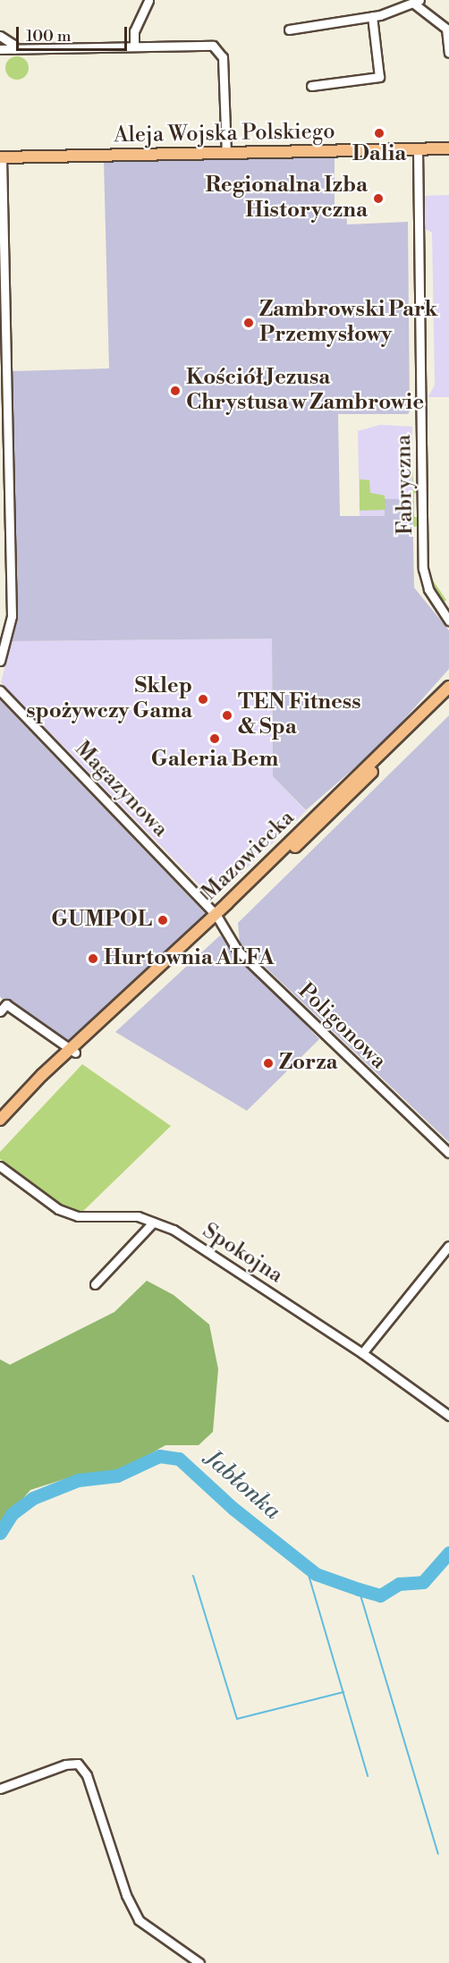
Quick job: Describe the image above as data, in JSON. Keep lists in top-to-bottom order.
{
  "streets": {
    "main road": ["Aleja Wojska Polskiego", "Mazowiecka"],
    "street": [
      "Fabryczna",
      "Magazynowa",
      "Poligonowa",
      "Spokojna"
    ]
  },
  "crossings": [
    ["Aleja Wojska Polskiego", "Fabryczna"],
    ["Magazynowa", "Mazowiecka"],
    ["Magazynowa", "Poligonowa"],
    ["Mazowiecka", "Poligonowa"]
  ],
  "water": ["Jabłonka"],
  "places": [
    "Dalia",
    "Regionalna Izba Historyczna",
    "Zambrowski Park Przemysłowy",
    "Kościół Jezusa Chrystusa w Zambrowie",
    "Sklep spożywczy Gama",
    "TEN Fitness & Spa",
    "Galeria Bem",
    "GUMPOL",
    "Hurtownia ALFA",
    "Zorza"
  ],
  "scale_bar": "100 m"
}
